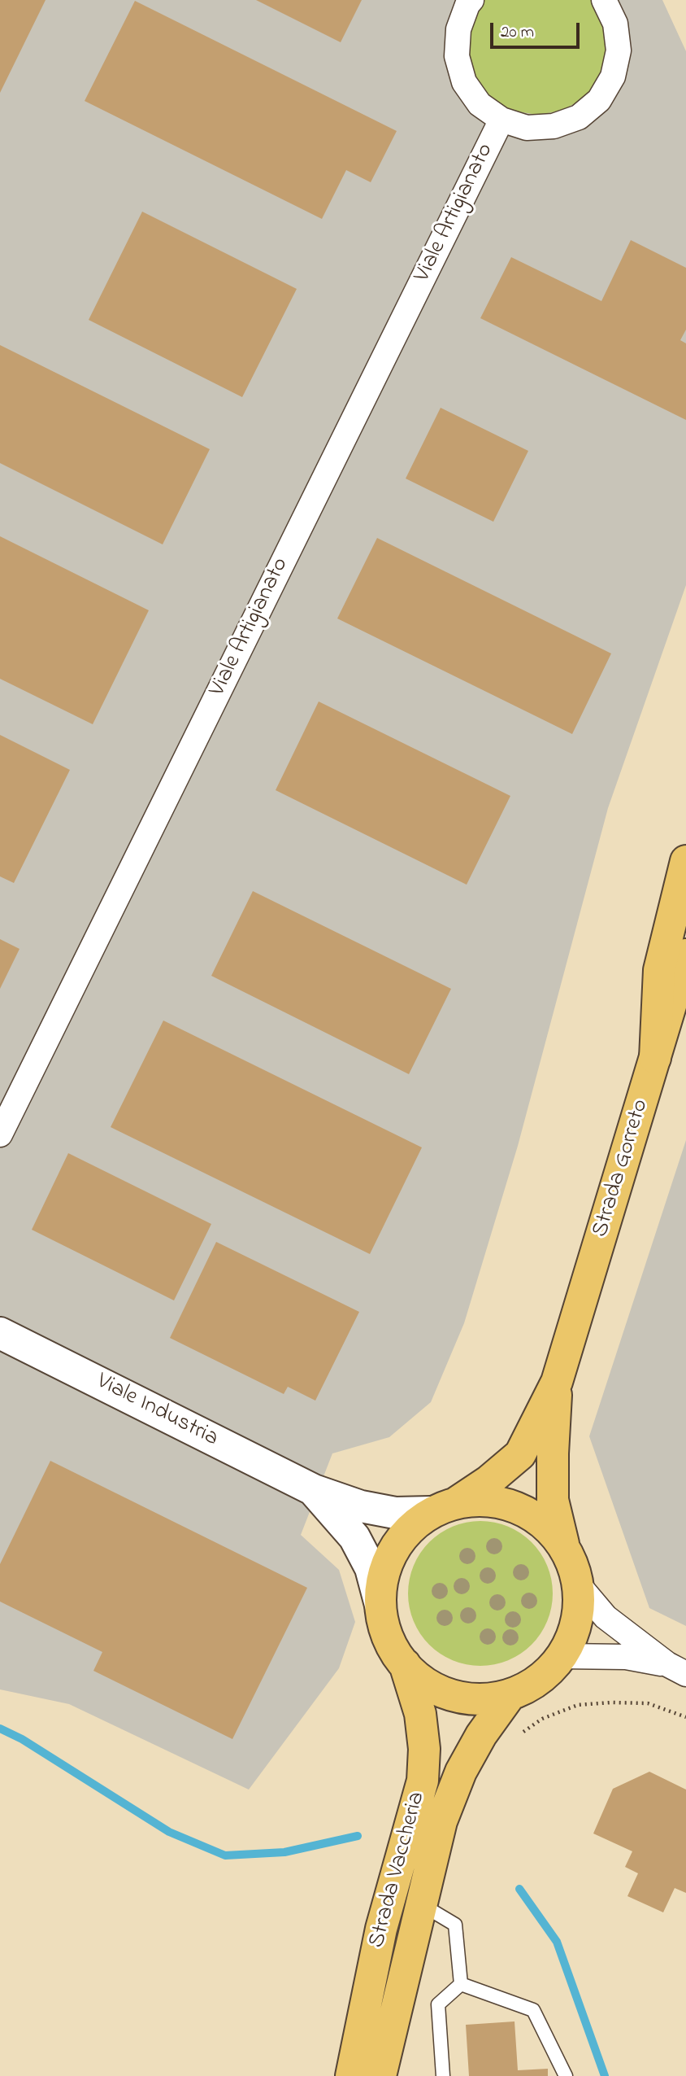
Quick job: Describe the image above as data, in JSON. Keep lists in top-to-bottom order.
{
  "streets": {
    "main road": ["Strada Gorreto", "Strada Vaccheria"],
    "street": ["Viale Artigianato", "Viale Industria"]
  },
  "crossings": [
    ["Strada Gorreto", "Viale Industria"],
    ["Strada Gorreto", "Strada Vaccheria"],
    ["Viale Industria", "Strada Vaccheria"]
  ],
  "scale_bar": "20 m"
}
